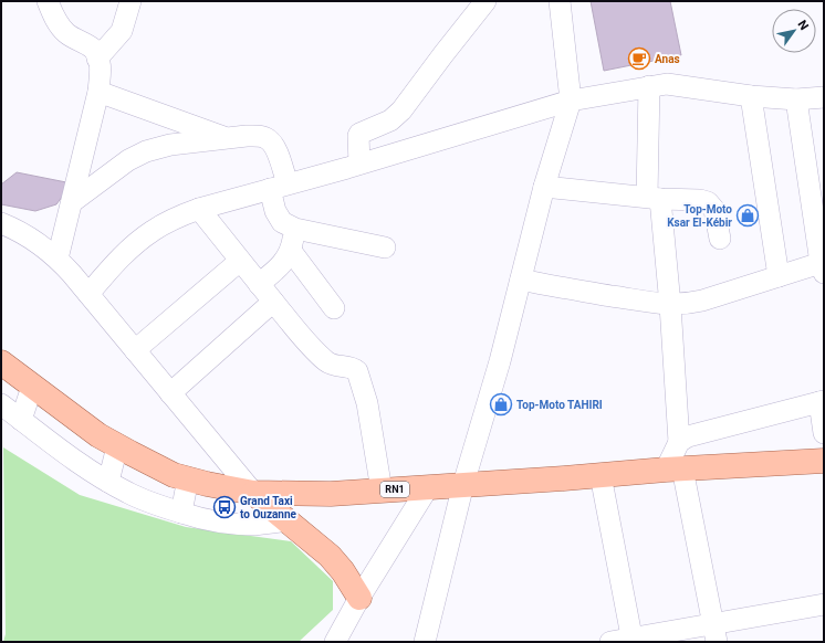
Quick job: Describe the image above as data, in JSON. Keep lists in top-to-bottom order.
{
  "streets": {
    "main road": ["RN1"]
  },
  "places": {
    "cafe": ["Anas"],
    "shop": ["Top-Moto Ksar El-Kébir", "Top-Moto TAHIRI"],
    "bus stop": ["Grand Taxi to Ouzanne"]
  },
  "north": "top right"
}
